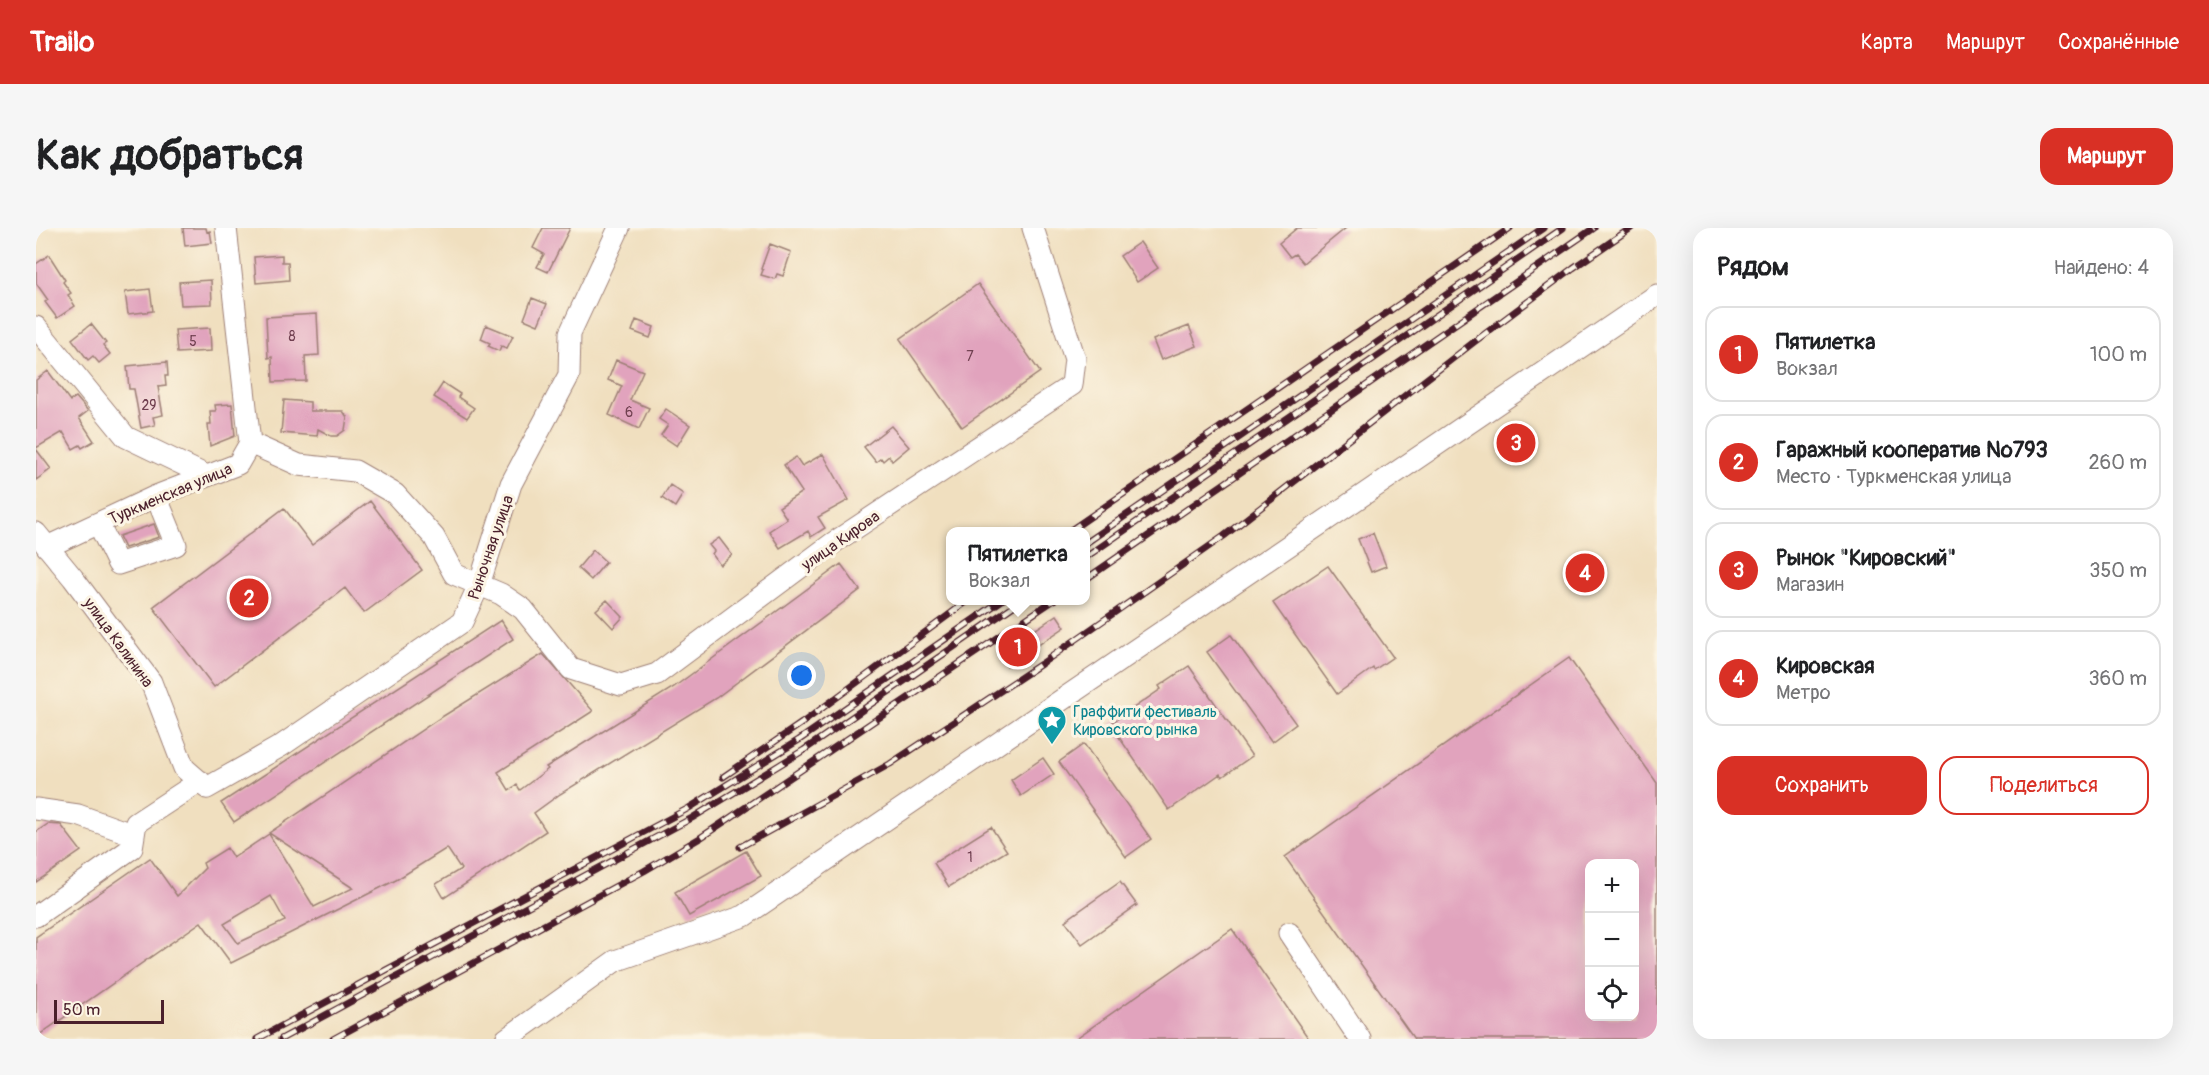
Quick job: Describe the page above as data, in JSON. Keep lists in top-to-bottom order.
{
  "streets": {
    "street": [
      "Туркменская улица",
      "улица Кирова",
      "Рыночная улица",
      "улица Калинина"
    ]
  },
  "crossings": [
    ["Туркменская улица", "улица Кирова"],
    ["Туркменская улица", "улица Калинина"],
    ["улица Кирова", "Рыночная улица"],
    ["Рыночная улица", "улица Калинина"]
  ],
  "places": {
    "place": ["Граффити фестиваль Кировского рынка"]
  },
  "house_numbers": [
    "8",
    "5",
    "7",
    "29",
    "6",
    "1"
  ],
  "scale_bar": "50 m",
  "page": {
    "header": "Trailo",
    "nav": ["Карта", "Маршрут", "Сохранённые"],
    "buttons": [
      "Маршрут",
      ["Сохранить", "Поделиться"]
    ],
    "title": "Как добраться",
    "heading": ["Рядом", "Найдено: 4"],
    "list": [
      {
        "mark": "1",
        "name": "Пятилетка",
        "note": "Вокзал",
        "value": "100 m"
      },
      {
        "mark": "2",
        "name": "Гаражный кооператив №793",
        "note": "Место · Туркменская улица",
        "value": "260 m"
      },
      {
        "mark": "3",
        "name": "Рынок \"Кировский\"",
        "note": "Магазин",
        "value": "350 m"
      },
      {
        "mark": "4",
        "name": "Кировская",
        "note": "Метро",
        "value": "360 m"
      }
    ],
    "pins": [
      "3",
      "4",
      "2",
      "1"
    ],
    "popup": ["Пятилетка", "Вокзал"],
    "map_buttons": ["+", "−"],
    "scale": "50 m"
  }
}
